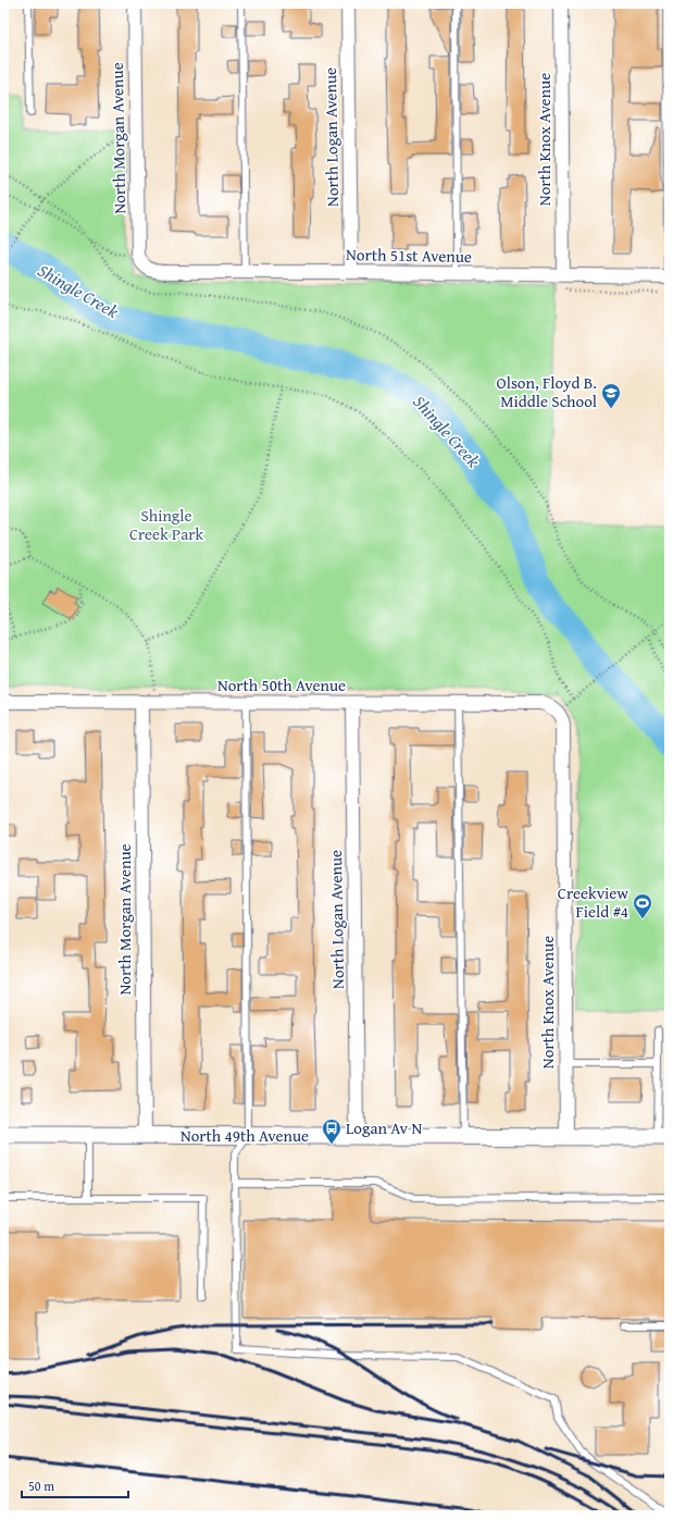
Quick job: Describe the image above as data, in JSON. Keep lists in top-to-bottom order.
{
  "streets": {
    "street": [
      "North Logan Avenue",
      "North Morgan Avenue",
      "North Knox Avenue",
      "North 51st Avenue",
      "North 50th Avenue",
      "North 49th Avenue"
    ]
  },
  "crossings": [
    ["North Logan Avenue", "North 51st Avenue"],
    ["North Logan Avenue", "North 50th Avenue"],
    ["North Logan Avenue", "North 49th Avenue"],
    ["North Morgan Avenue", "North 51st Avenue"],
    ["North Morgan Avenue", "North 50th Avenue"],
    ["North Morgan Avenue", "North 49th Avenue"],
    ["North Knox Avenue", "North 51st Avenue"],
    ["North Knox Avenue", "North 50th Avenue"],
    ["North Knox Avenue", "North 49th Avenue"]
  ],
  "water": ["Shingle Creek"],
  "parks": ["Shingle Creek Park"],
  "places": {
    "school or university": ["Olson, Floyd B. Middle School"],
    "sports": ["Creekview Field #4"],
    "bus stop": ["Logan Av N"]
  },
  "scale_bar": "50 m"
}
